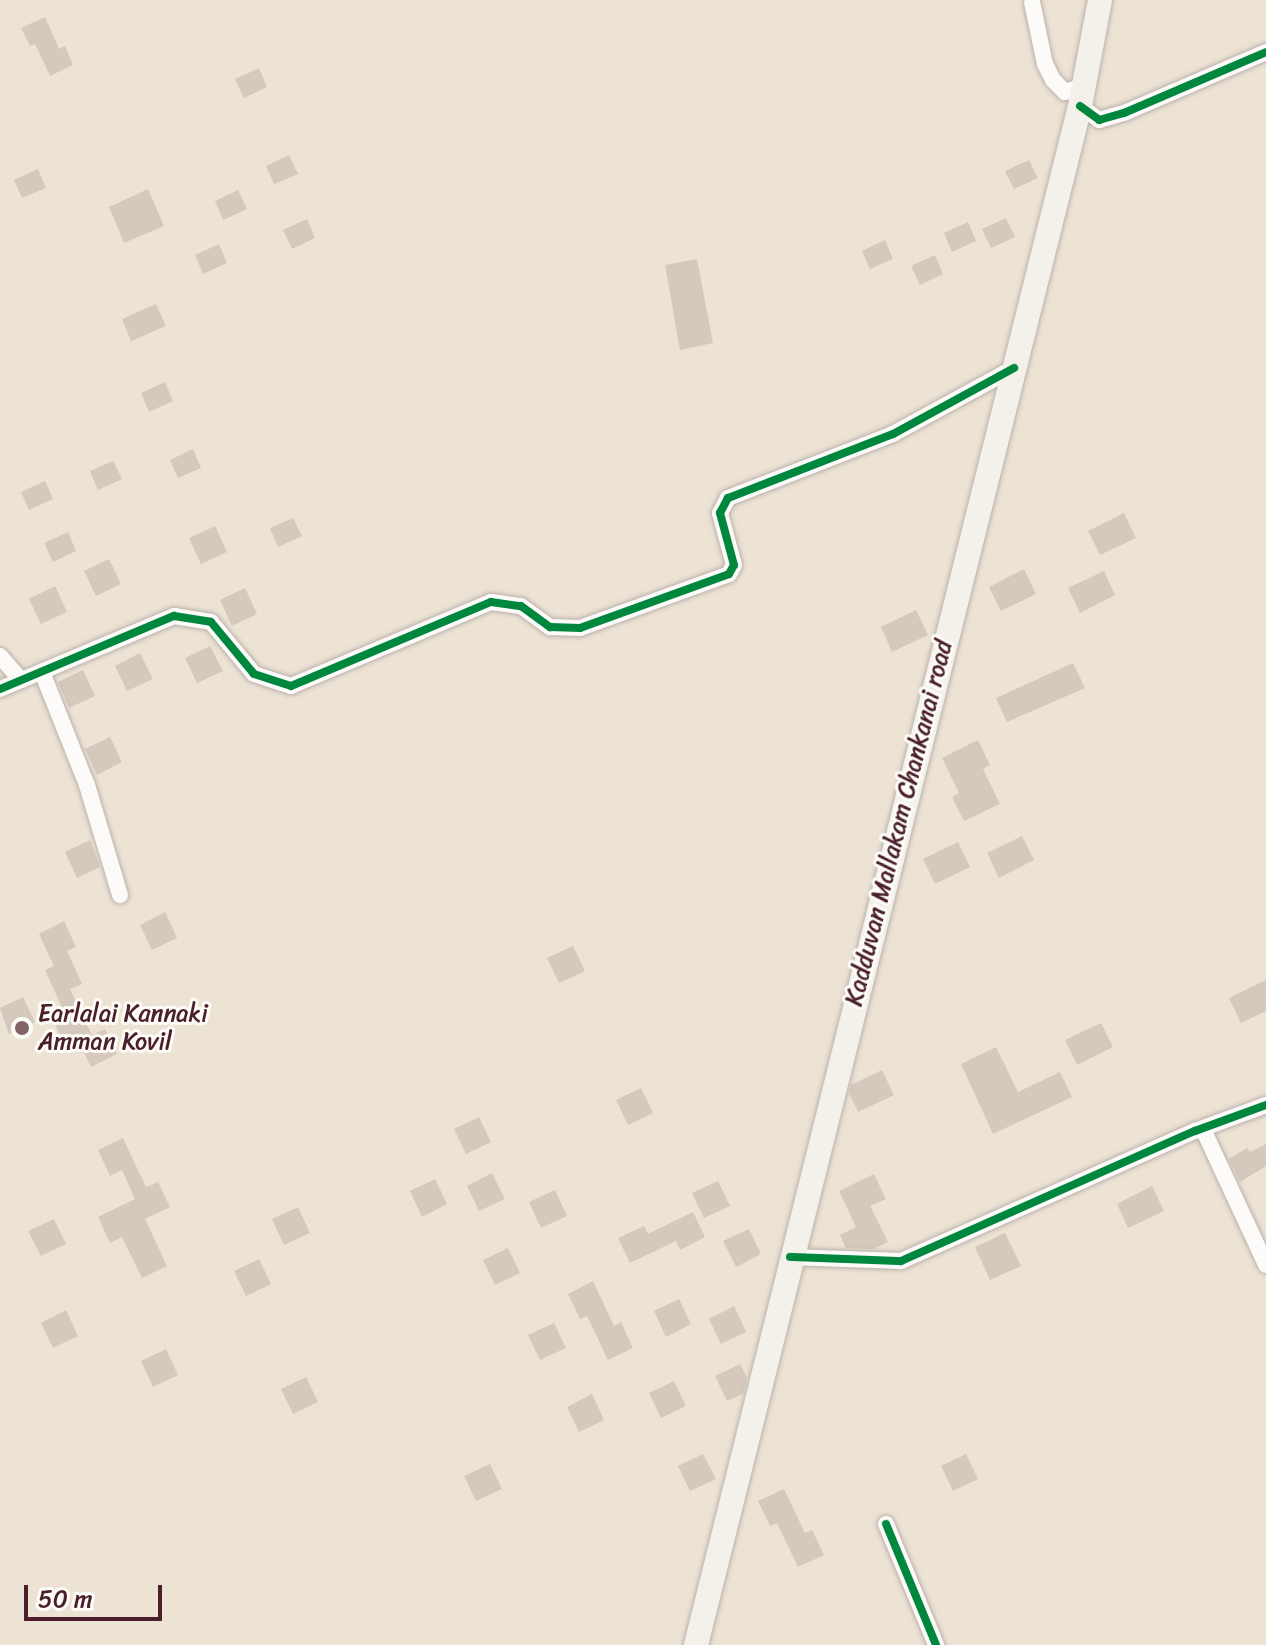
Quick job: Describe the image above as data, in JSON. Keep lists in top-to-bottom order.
{
  "streets": {
    "main road": ["Kadduvan Mallakam Chankanai road"]
  },
  "places": ["Earlalai Kannaki Amman Kovil"],
  "scale_bar": "50 m"
}
